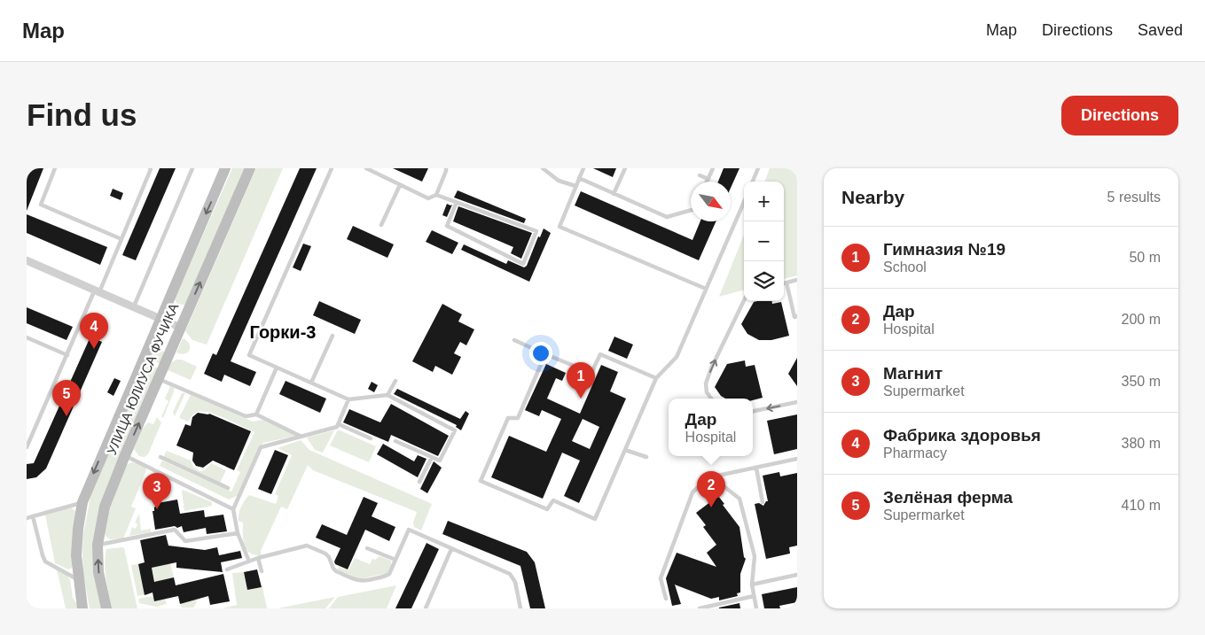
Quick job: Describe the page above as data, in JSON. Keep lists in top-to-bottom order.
{
  "streets": {
    "main road": ["УЛИЦА ЮЛИУСА ФУЧИКА"]
  },
  "districts": ["Горки-3"],
  "north": "bottom right",
  "page": {
    "header": "Map",
    "nav": ["Map", "Directions", "Saved"],
    "buttons": "Directions",
    "title": "Find us",
    "heading": ["Nearby", "5 results"],
    "map_buttons": ["+", "−"],
    "list": [
      {
        "mark": "1",
        "name": "Гимназия №19",
        "note": "School",
        "value": "50 m"
      },
      {
        "mark": "2",
        "name": "Дар",
        "note": "Hospital",
        "value": "200 m"
      },
      {
        "mark": "3",
        "name": "Магнит",
        "note": "Supermarket",
        "value": "350 m"
      },
      {
        "mark": "4",
        "name": "Фабрика здоровья",
        "note": "Pharmacy",
        "value": "380 m"
      },
      {
        "mark": "5",
        "name": "Зелёная ферма",
        "note": "Supermarket",
        "value": "410 m"
      }
    ],
    "pins": [
      "4",
      "1",
      "5",
      "2",
      "3"
    ],
    "popup": ["Дар", "Hospital"]
  }
}
